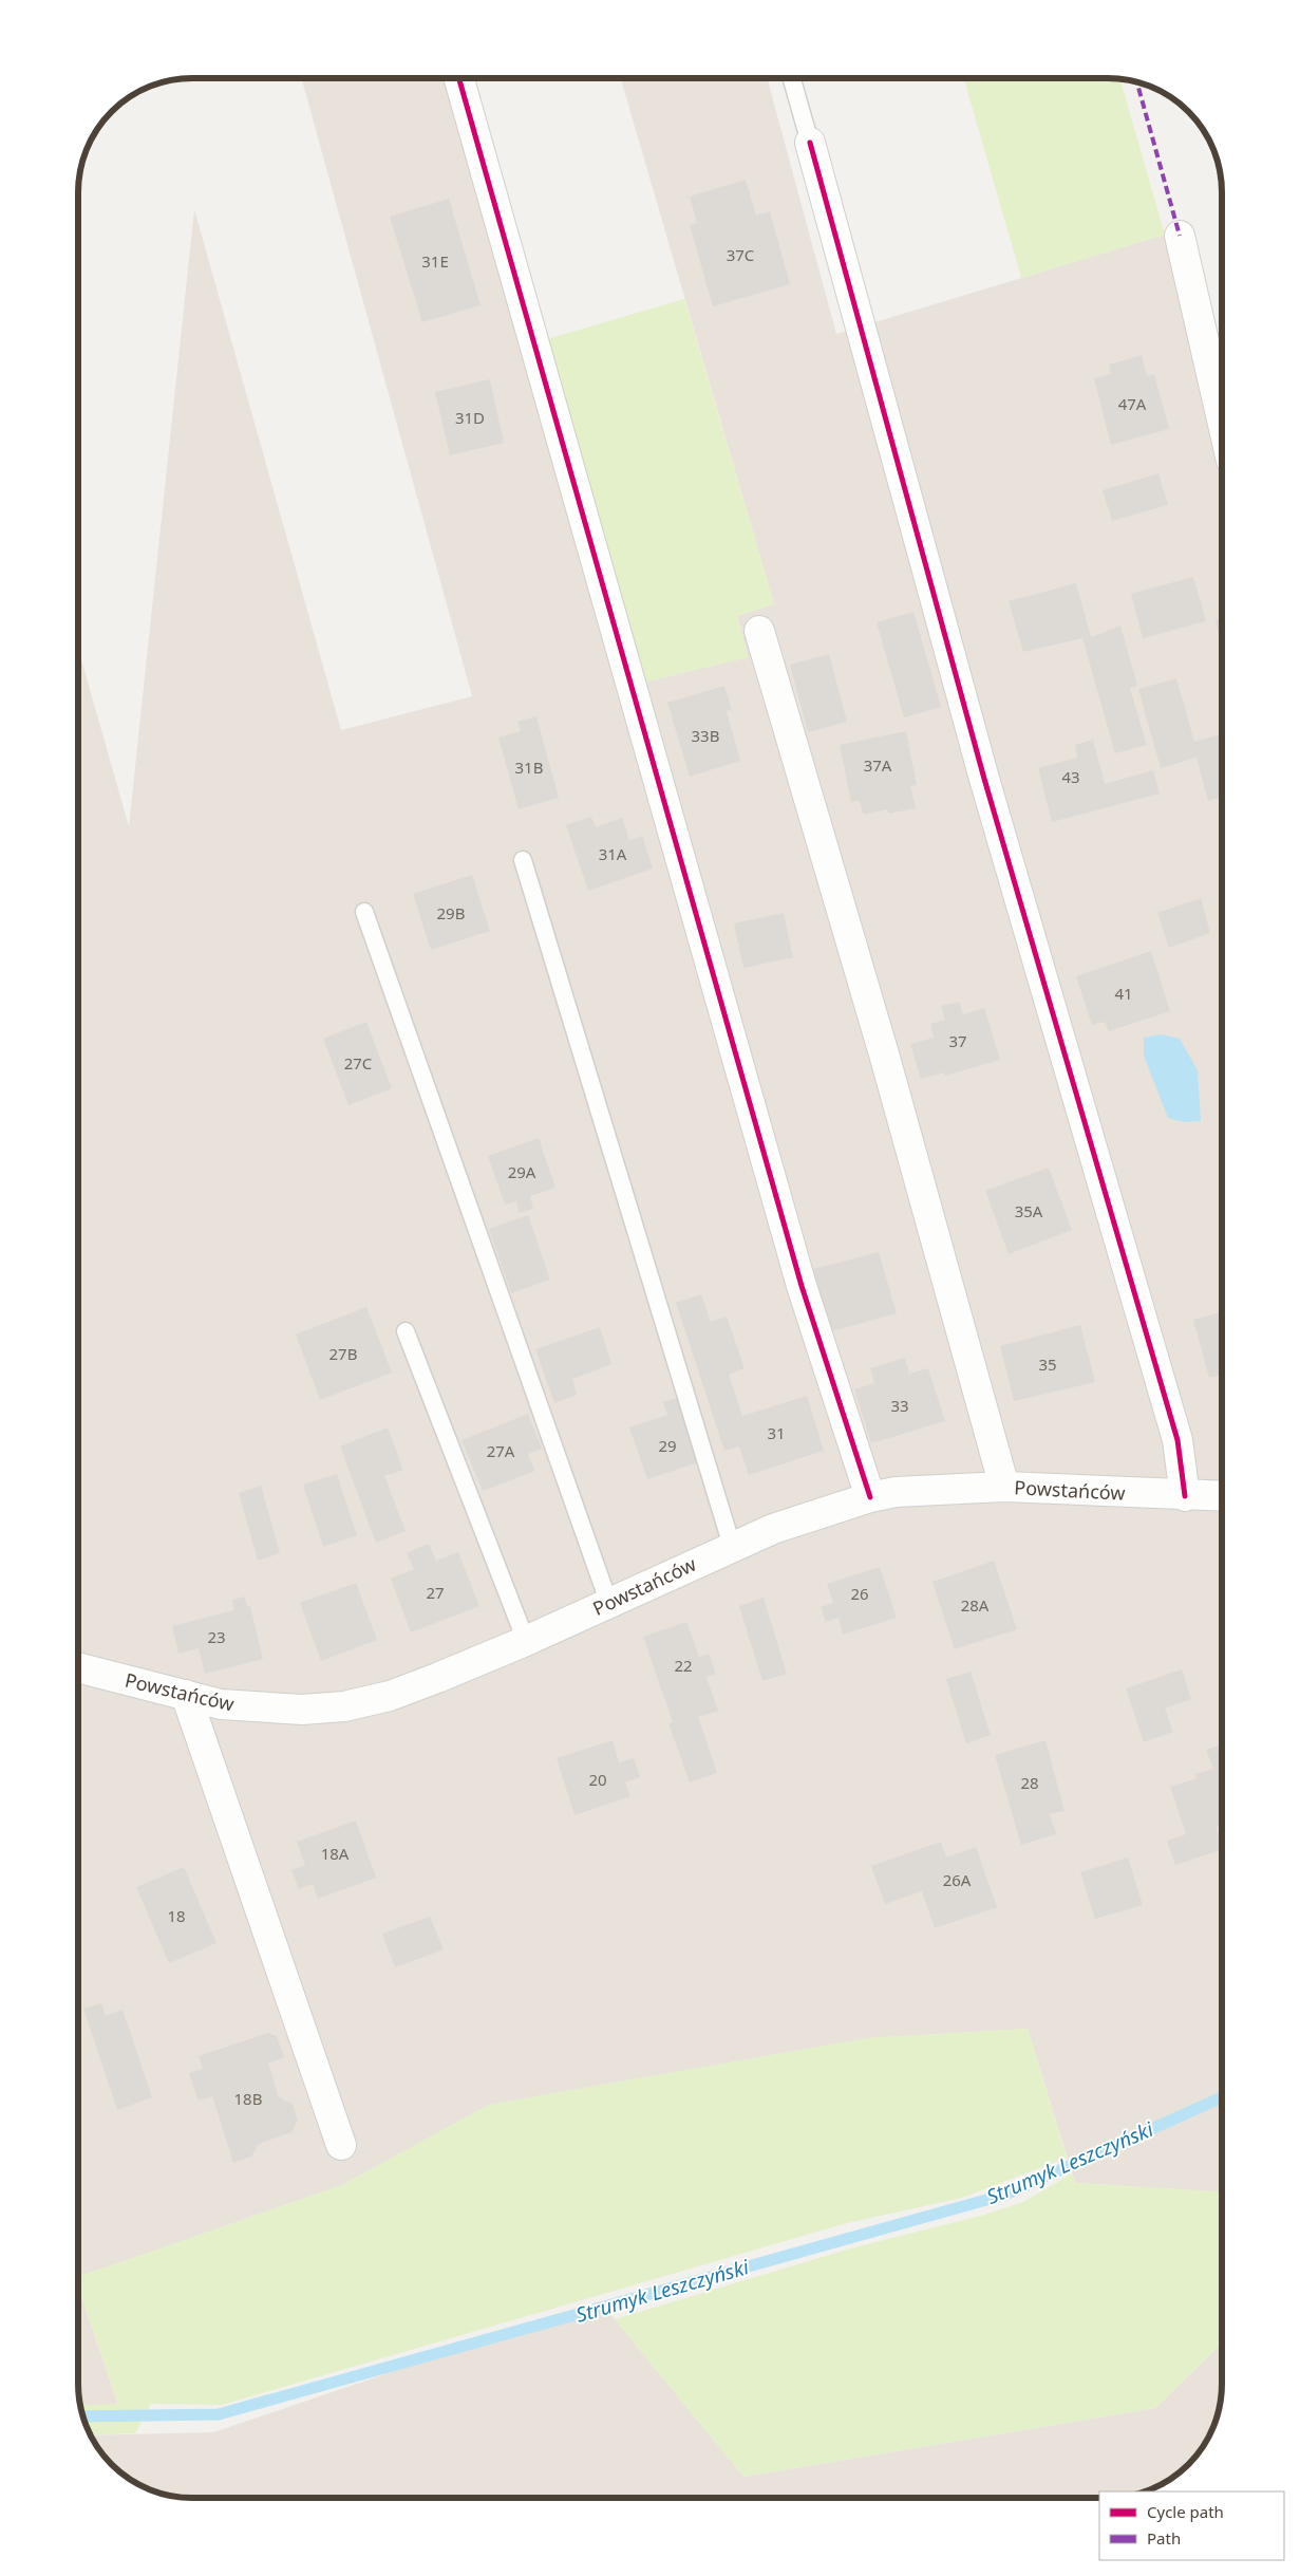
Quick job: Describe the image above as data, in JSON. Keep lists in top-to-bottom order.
{
  "streets": {
    "street": ["Powstańców"]
  },
  "water": ["Strumyk Leszczyński"],
  "house_numbers": [
    "37C",
    "31E",
    "47A",
    "31D",
    "33B",
    "37A",
    "31B",
    "43",
    "31A",
    "29B",
    "41",
    "37",
    "27C",
    "29A",
    "35A",
    "27B",
    "35",
    "33",
    "31",
    "29",
    "27A",
    "27",
    "26",
    "28A",
    "23",
    "22",
    "20",
    "28",
    "18A",
    "26A",
    "18",
    "18B"
  ],
  "legend": ["Cycle path", "Path"]
}
